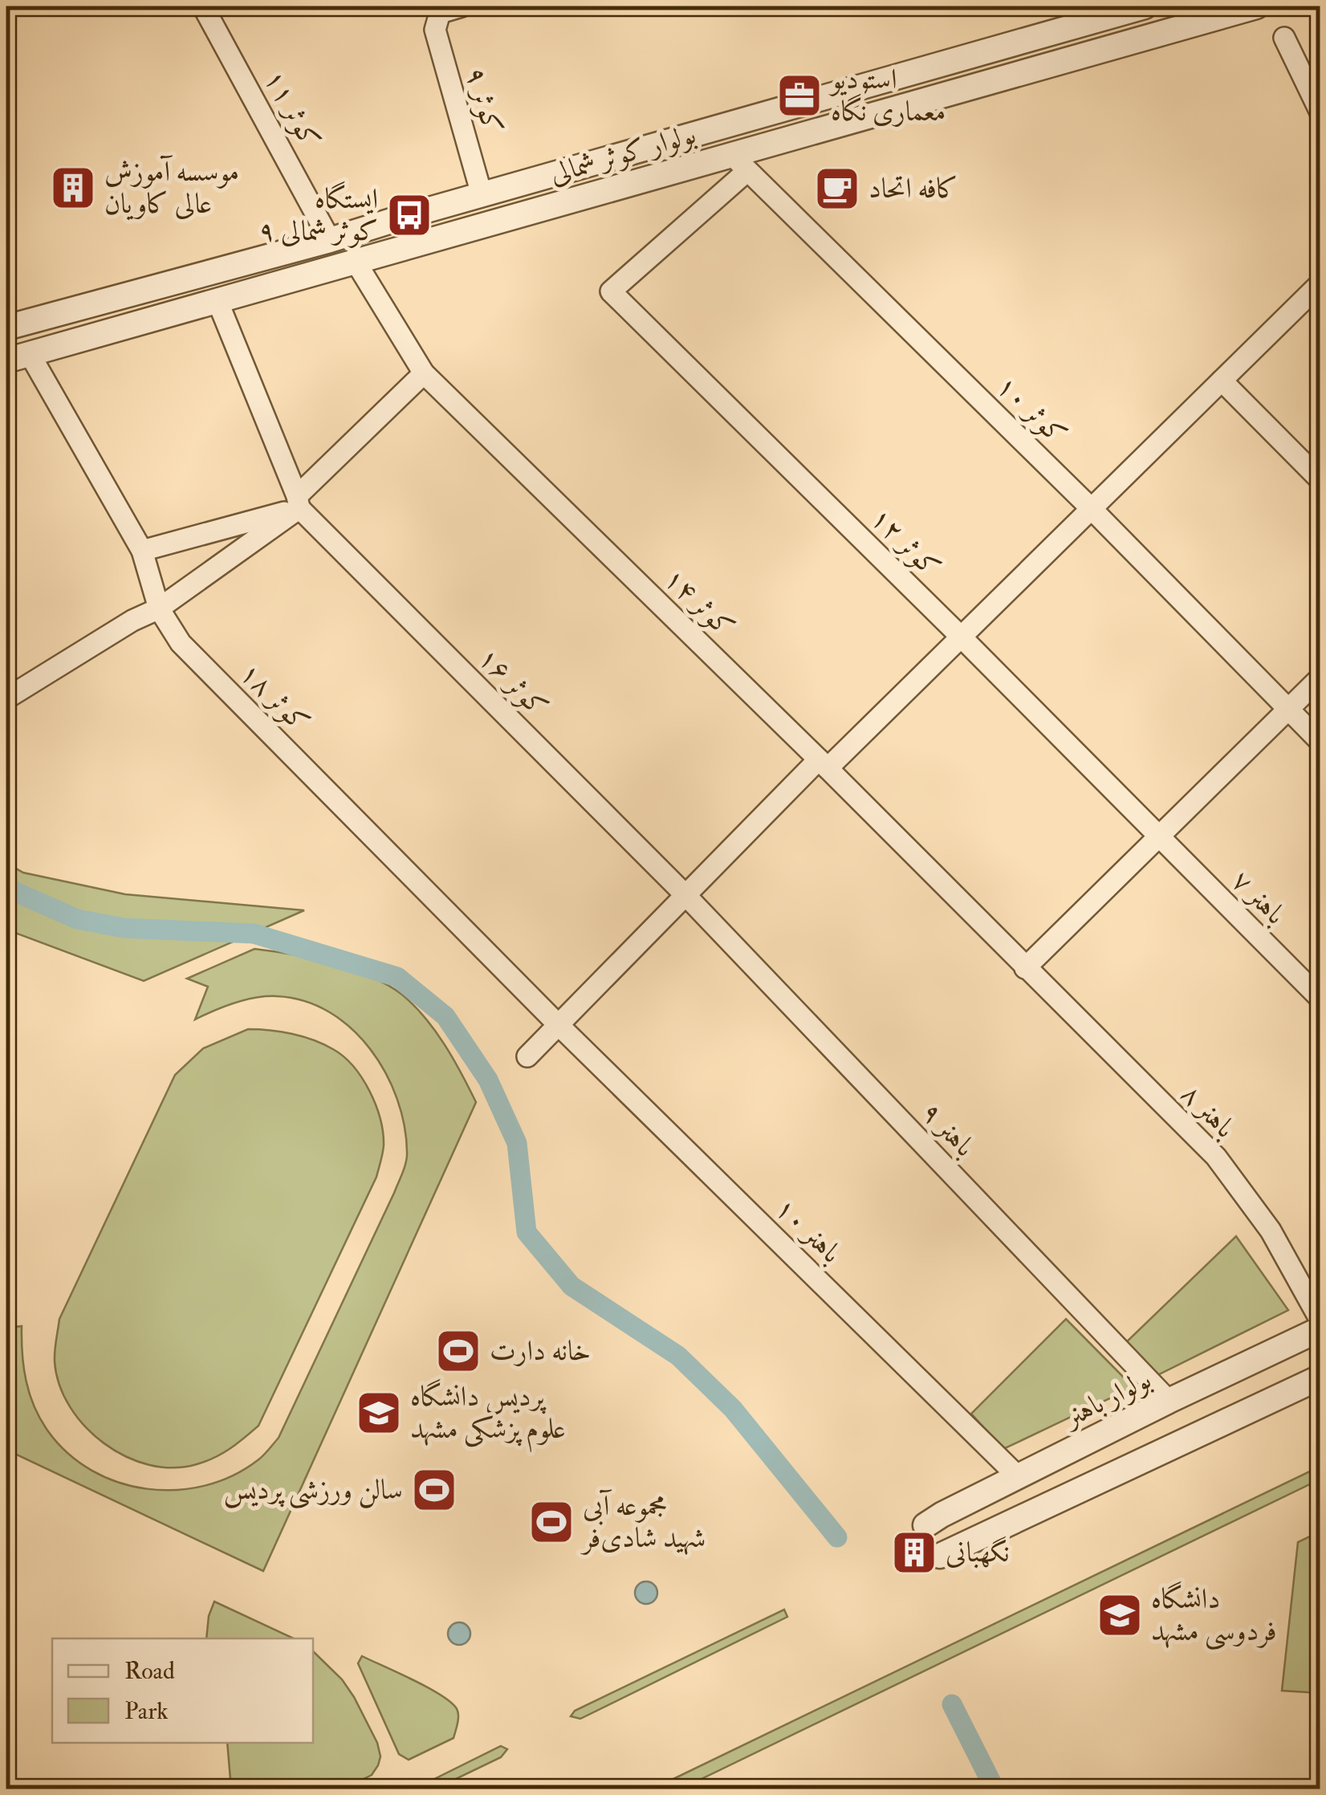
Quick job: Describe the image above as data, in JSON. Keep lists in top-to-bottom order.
{
  "streets": {
    "street": [
      "کوثر ۹",
      "کوثر ۱۱",
      "بولوار کوثر شمالی",
      "کوثر ۱۰",
      "کوثر ۱۲",
      "کوثر ۱۴",
      "کوثر ۱۶",
      "کوثر ۱۸",
      "باهنر ۷",
      "باهنر ۸",
      "باهنر ۹",
      "باهنر ۱۰",
      "بولوار باهنر"
    ]
  },
  "crossings": [
    ["کوثر ۹", "بولوار کوثر شمالی"],
    ["کوثر ۱۱", "بولوار کوثر شمالی"],
    ["بولوار کوثر شمالی", "کوثر ۱۰"],
    ["بولوار کوثر شمالی", "کوثر ۱۲"],
    ["بولوار کوثر شمالی", "کوثر ۱۴"],
    ["بولوار کوثر شمالی", "کوثر ۱۶"],
    ["بولوار کوثر شمالی", "کوثر ۱۸"],
    ["کوثر ۱۰", "کوثر ۱۲"],
    ["کوثر ۱۲", "باهنر ۷"],
    ["کوثر ۱۴", "باهنر ۸"],
    ["کوثر ۱۶", "باهنر ۹"],
    ["کوثر ۱۸", "باهنر ۱۰"],
    ["باهنر ۹", "بولوار باهنر"],
    ["باهنر ۱۰", "بولوار باهنر"]
  ],
  "places": {
    "office": ["استودیو معماری نگاه"],
    "building": ["موسسه آموزش عالی کاویان", "نگهبانی"],
    "cafe": ["کافه اتحاد"],
    "bus stop": ["ایستگاه کوثر شمالی ۹"],
    "sports": ["خانه دارت", "سالن ورزشی پردیس", "مجموعه آبی شهید شادی‌فر"],
    "school or university": ["پردیس دانشگاه علوم پزشکی مشهد", "دانشگاه فردوسی مشهد"]
  },
  "legend": ["Road", "Park"]
}
